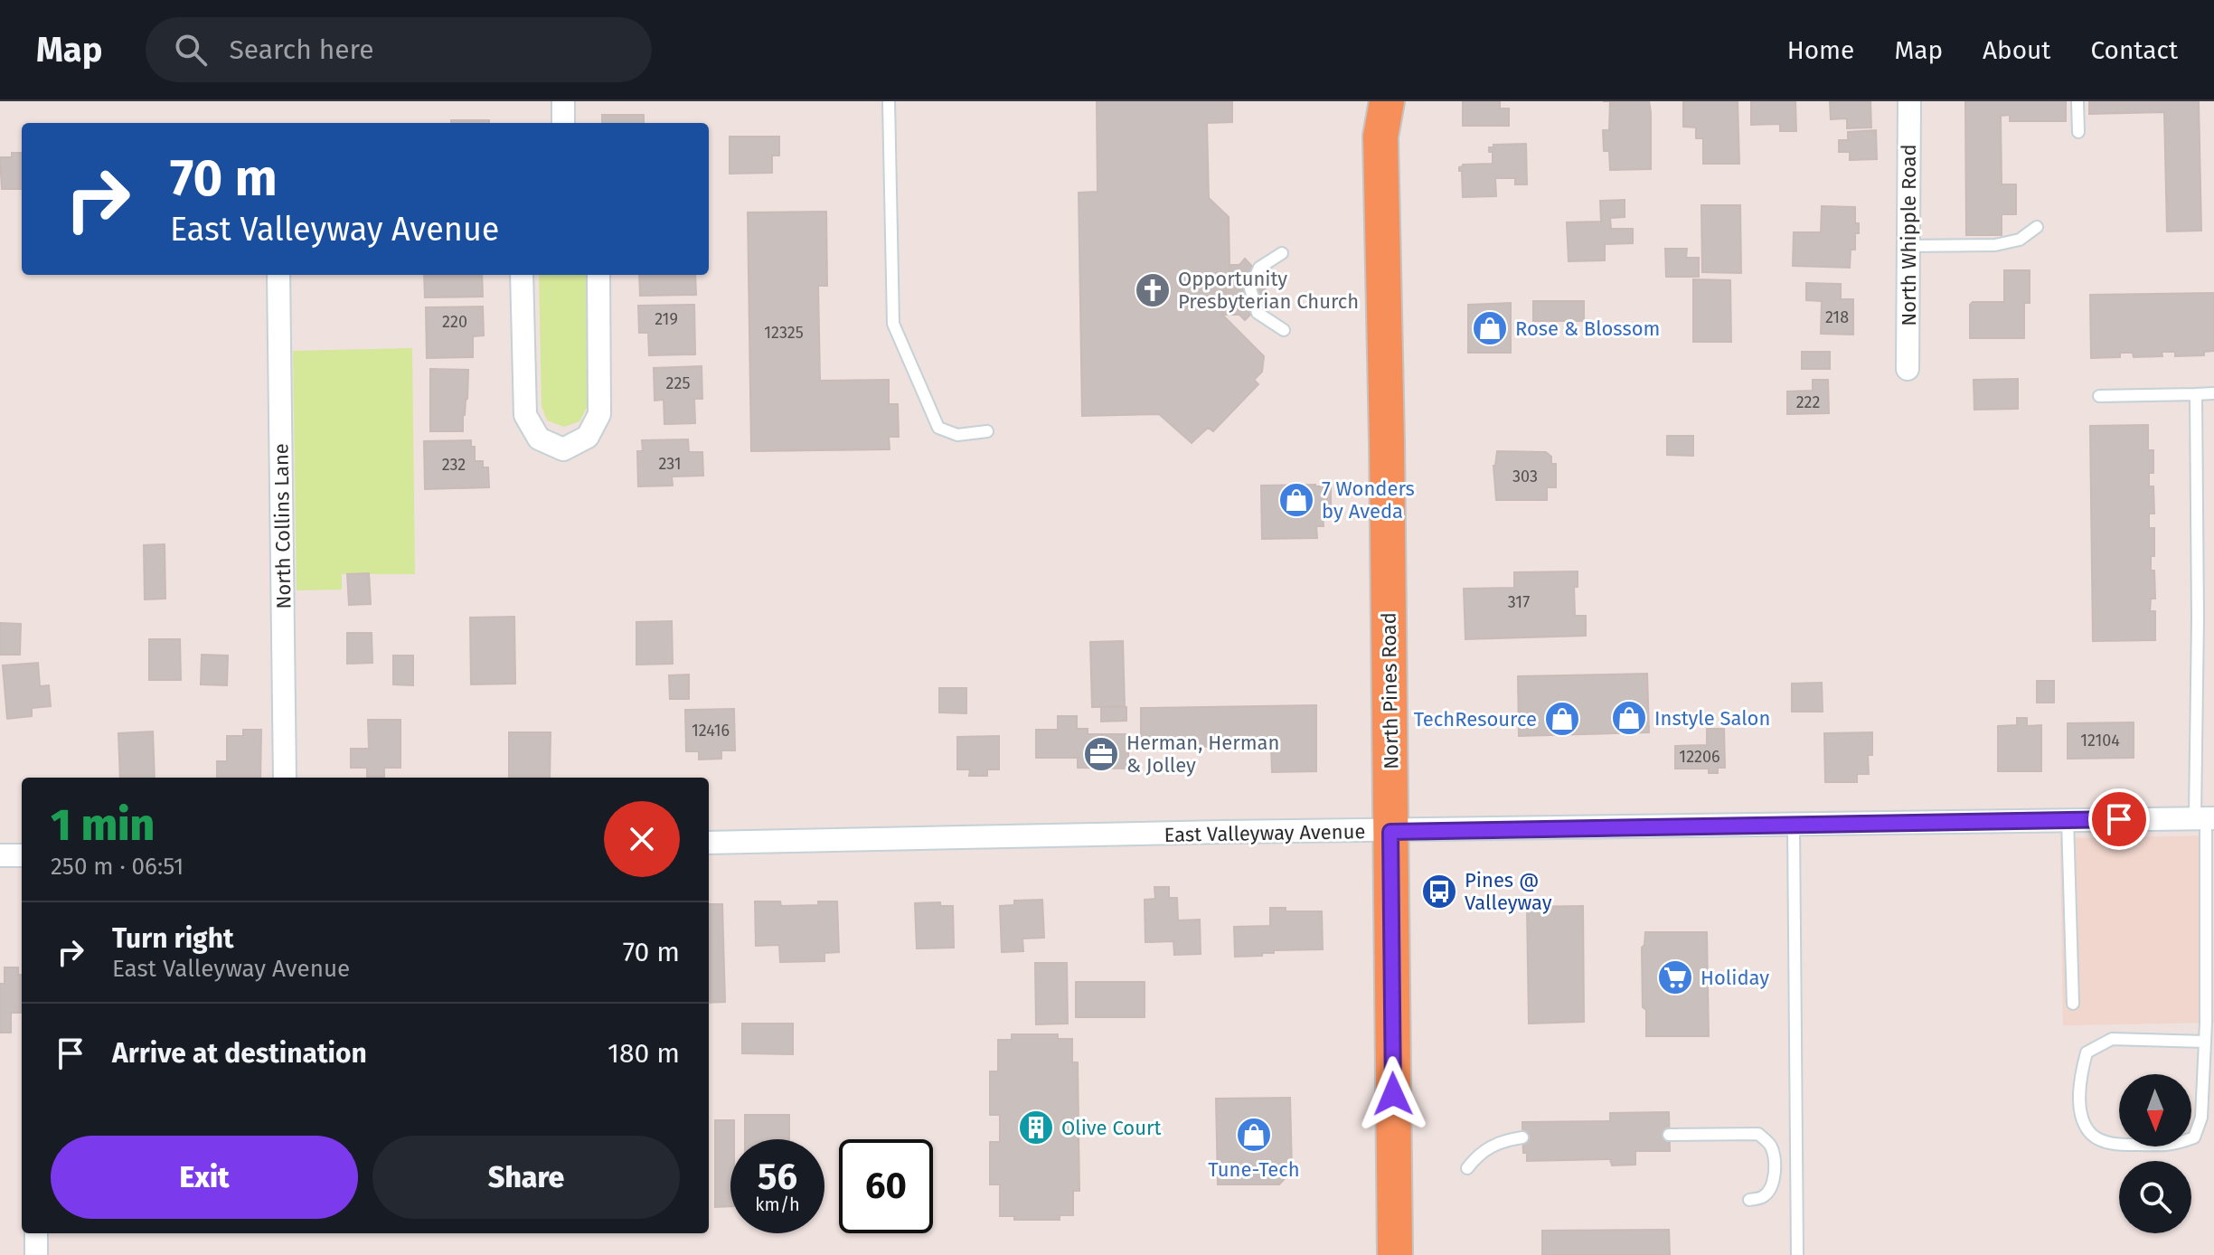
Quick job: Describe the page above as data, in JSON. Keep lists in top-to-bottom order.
{
  "streets": {
    "main road": ["North Pines Road"],
    "street": ["North Whipple Road", "North Collins Lane", "East Valleyway Avenue"]
  },
  "crossings": [
    ["North Pines Road", "East Valleyway Avenue"]
  ],
  "places": {
    "church": ["Opportunity Presbyterian Church"],
    "shop": [
      "Rose & Blossom",
      "7 Wonders by Aveda",
      "Instyle Salon",
      "TechResource",
      "Tune-Tech"
    ],
    "office": ["Herman, Herman & Jolley"],
    "bus stop": ["Pines @ Valleyway"],
    "supermarket": ["Holiday"],
    "building": ["Olive Court"]
  },
  "house_numbers": [
    "218",
    "219",
    "220",
    "12325",
    "225",
    "222",
    "231",
    "232",
    "303",
    "317",
    "12416",
    "12104",
    "12206"
  ],
  "north": "bottom",
  "page": {
    "header": "Map",
    "search": "Search here",
    "nav": [
      "Home",
      "Map",
      "About",
      "Contact"
    ],
    "turn": ["70 m", "East Valleyway Avenue"],
    "heading": ["1 min", "250 m · 06:51"],
    "list": [
      {
        "name": "Turn right",
        "note": "East Valleyway Avenue",
        "value": "70 m"
      },
      {
        "name": "Arrive at destination",
        "value": "180 m"
      }
    ],
    "buttons": ["Exit", "Share"],
    "speed": "56 km/h",
    "limit": "60"
  }
}
